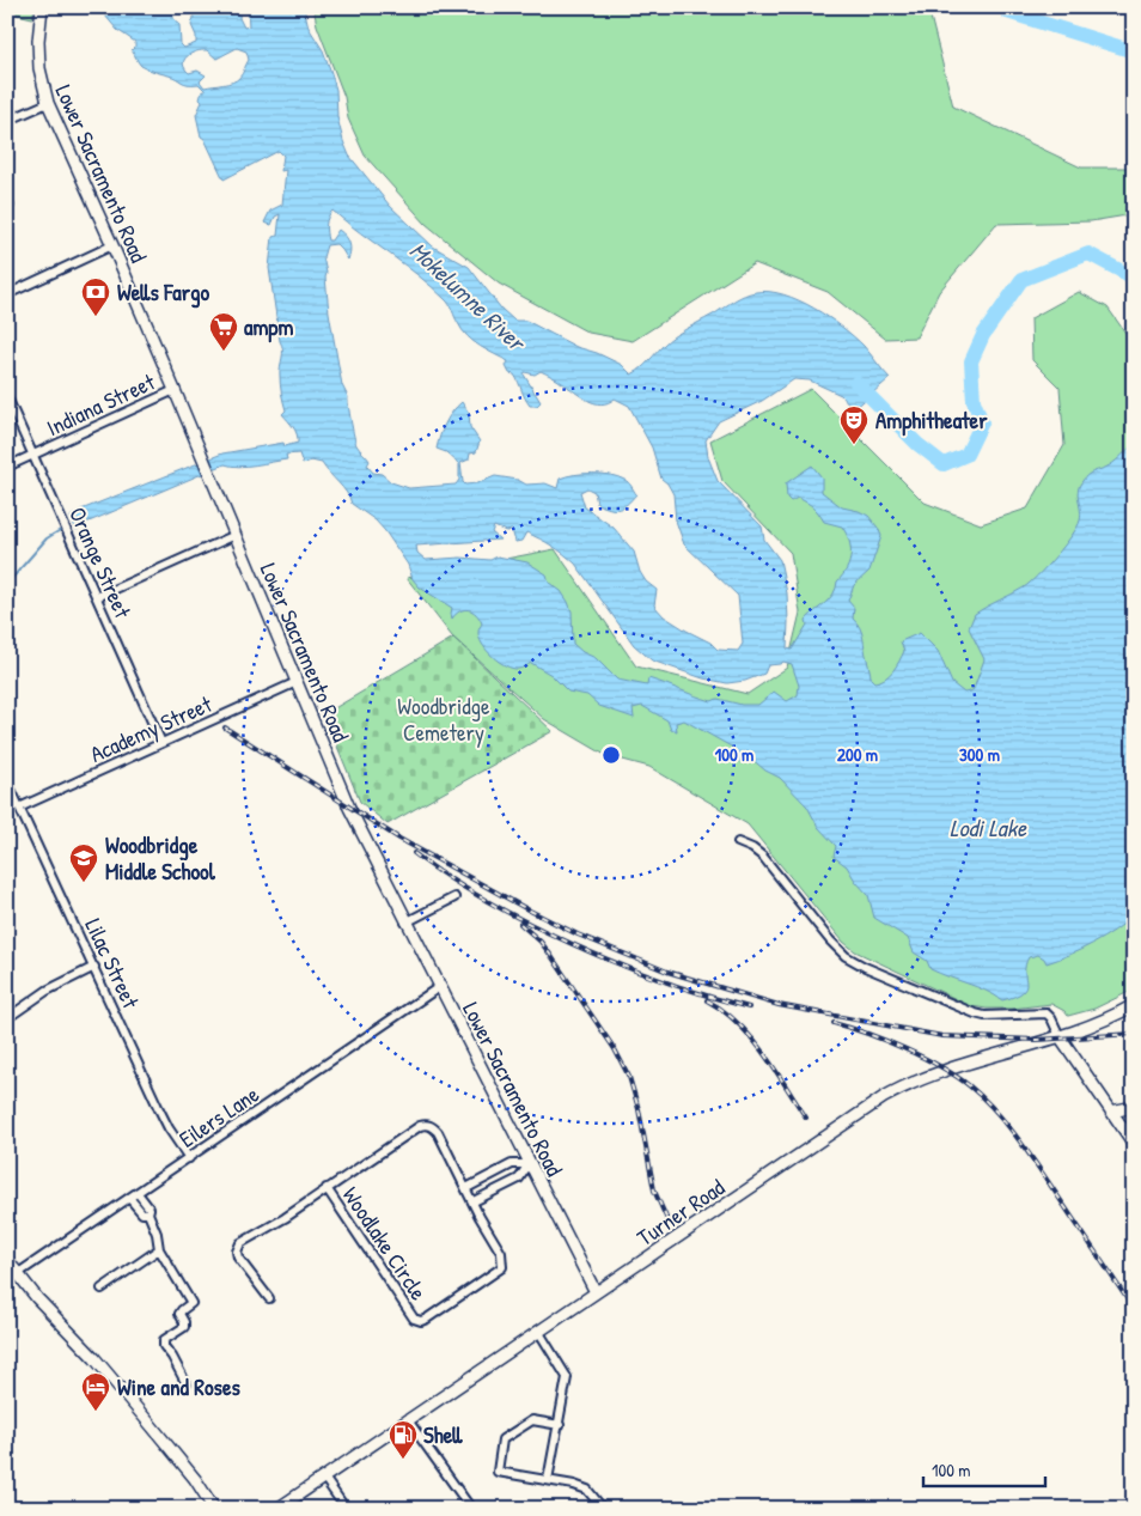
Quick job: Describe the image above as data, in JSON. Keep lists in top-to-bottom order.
{
  "streets": {
    "main road": ["Lower Sacramento Road", "Turner Road"],
    "street": [
      "Indiana Street",
      "Orange Street",
      "Academy Street",
      "Lilac Street",
      "Eilers Lane",
      "Woodlake Circle"
    ]
  },
  "crossings": [
    ["Lower Sacramento Road", "Indiana Street"],
    ["Lower Sacramento Road", "Academy Street"],
    ["Lower Sacramento Road", "Eilers Lane"],
    ["Lower Sacramento Road", "Turner Road"],
    ["Indiana Street", "Orange Street"],
    ["Orange Street", "Academy Street"],
    ["Academy Street", "Lilac Street"],
    ["Lilac Street", "Eilers Lane"]
  ],
  "water": ["Mokelumne River", "Lodi Lake"],
  "parks": ["Woodbridge Cemetery"],
  "places": {
    "bank": ["Wells Fargo"],
    "supermarket": ["ampm"],
    "theatre": ["Amphitheater"],
    "school or university": ["Woodbridge Middle School"],
    "hotel": ["Wine and Roses"],
    "fuel station": ["Shell"]
  },
  "scale_bar": "100 m",
  "rings": ["100 m", "200 m", "300 m"]
}
